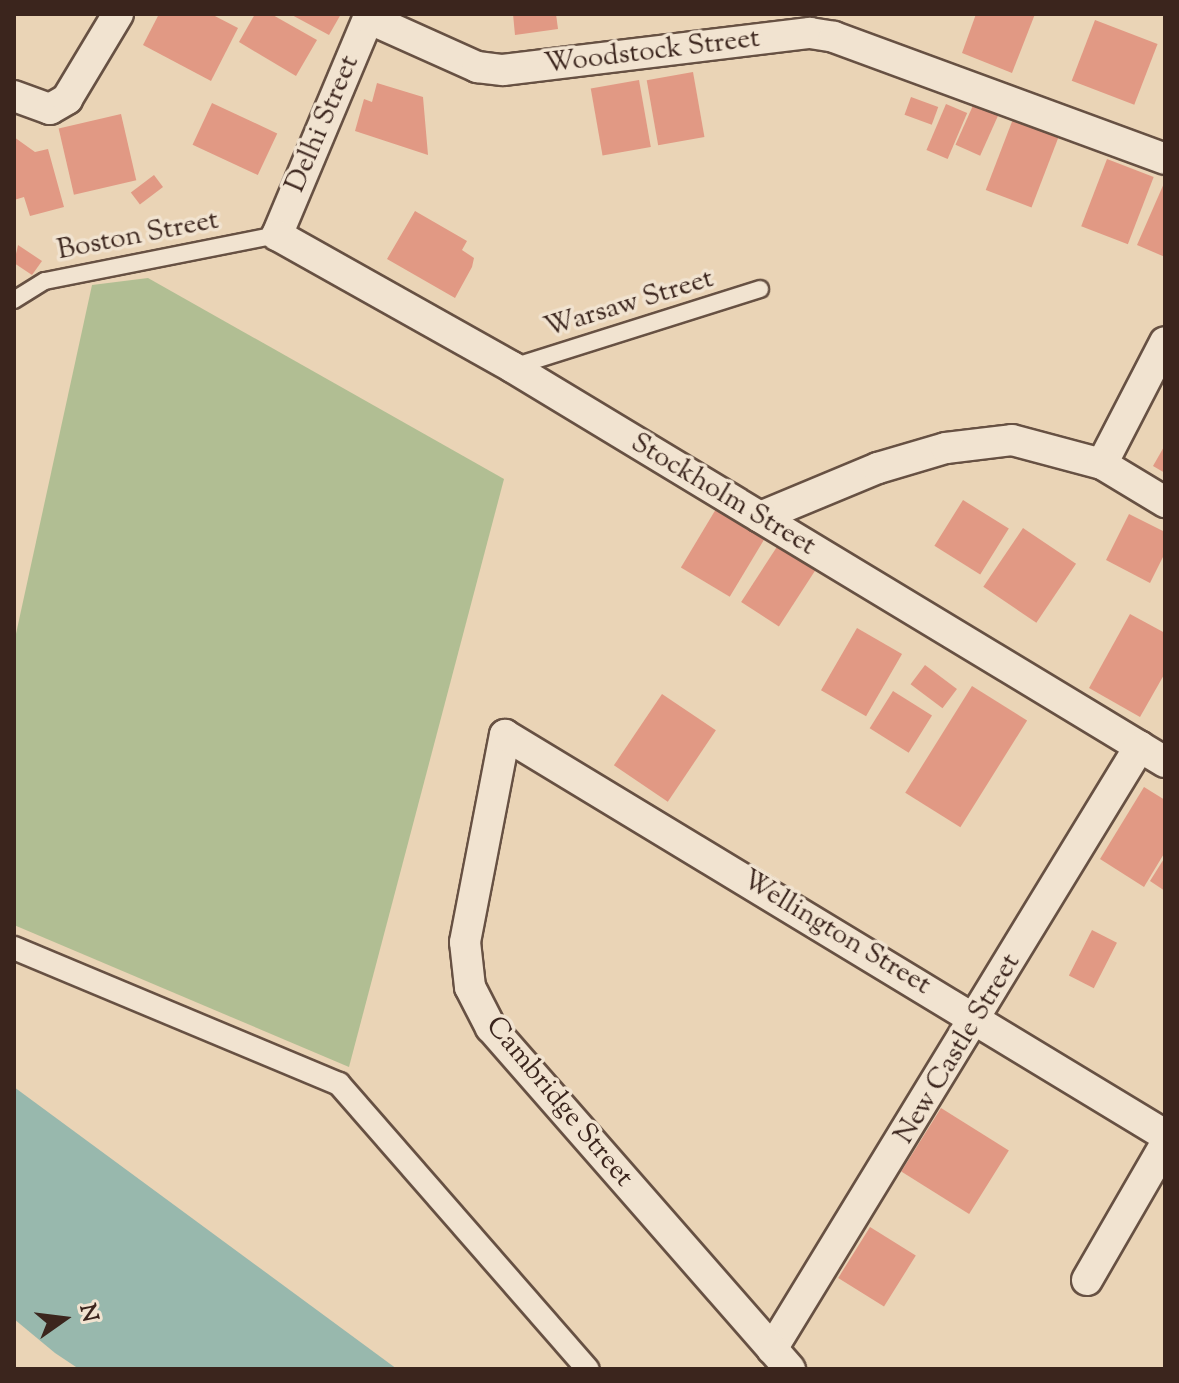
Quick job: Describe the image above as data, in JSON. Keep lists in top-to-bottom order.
{
  "streets": {
    "street": [
      "Woodstock Street",
      "Delhi Street",
      "Stockholm Street",
      "Wellington Street",
      "New Castle Street",
      "Cambridge Street"
    ],
    "lane": ["Boston Street", "Warsaw Street"]
  },
  "crossings": [
    ["Woodstock Street", "Delhi Street"],
    ["Delhi Street", "Boston Street"],
    ["Delhi Street", "Stockholm Street"],
    ["Boston Street", "Stockholm Street"],
    ["Warsaw Street", "Stockholm Street"],
    ["Stockholm Street", "New Castle Street"],
    ["Wellington Street", "New Castle Street"],
    ["Wellington Street", "Cambridge Street"],
    ["New Castle Street", "Cambridge Street"]
  ],
  "north": "right"
}
